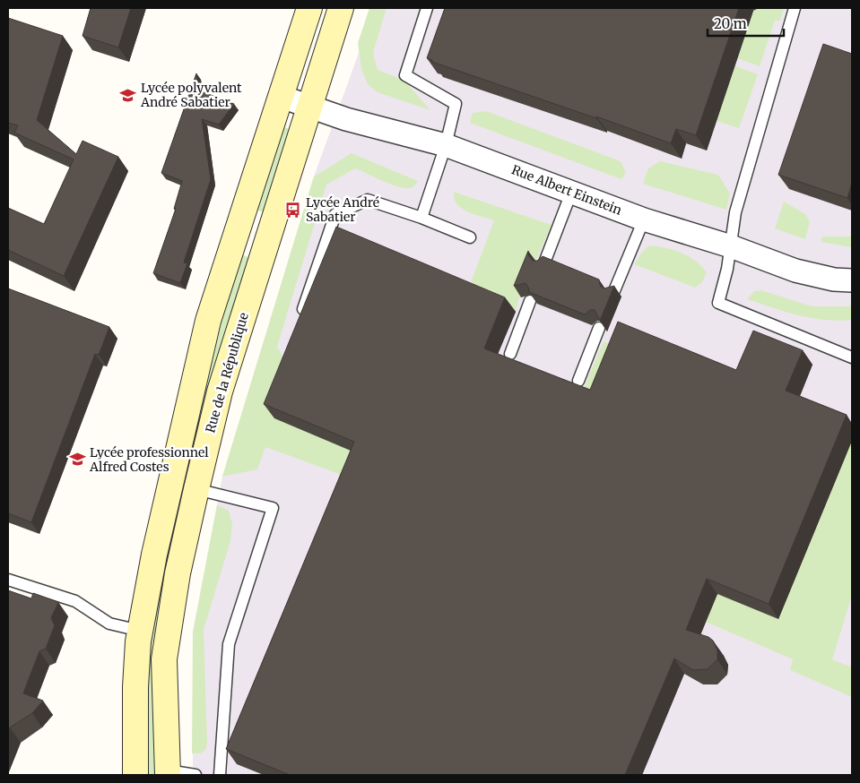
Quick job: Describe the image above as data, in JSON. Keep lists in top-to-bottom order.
{
  "streets": {
    "main road": ["Rue de la République"],
    "street": ["Rue Albert Einstein"]
  },
  "crossings": [
    ["Rue Albert Einstein", "Rue de la République"]
  ],
  "places": {
    "school or university": ["Lycée polyvalent André Sabatier", "Lycée professionnel Alfred Costes"],
    "bus stop": ["Lycée André Sabatier"]
  },
  "scale_bar": "20 m"
}
